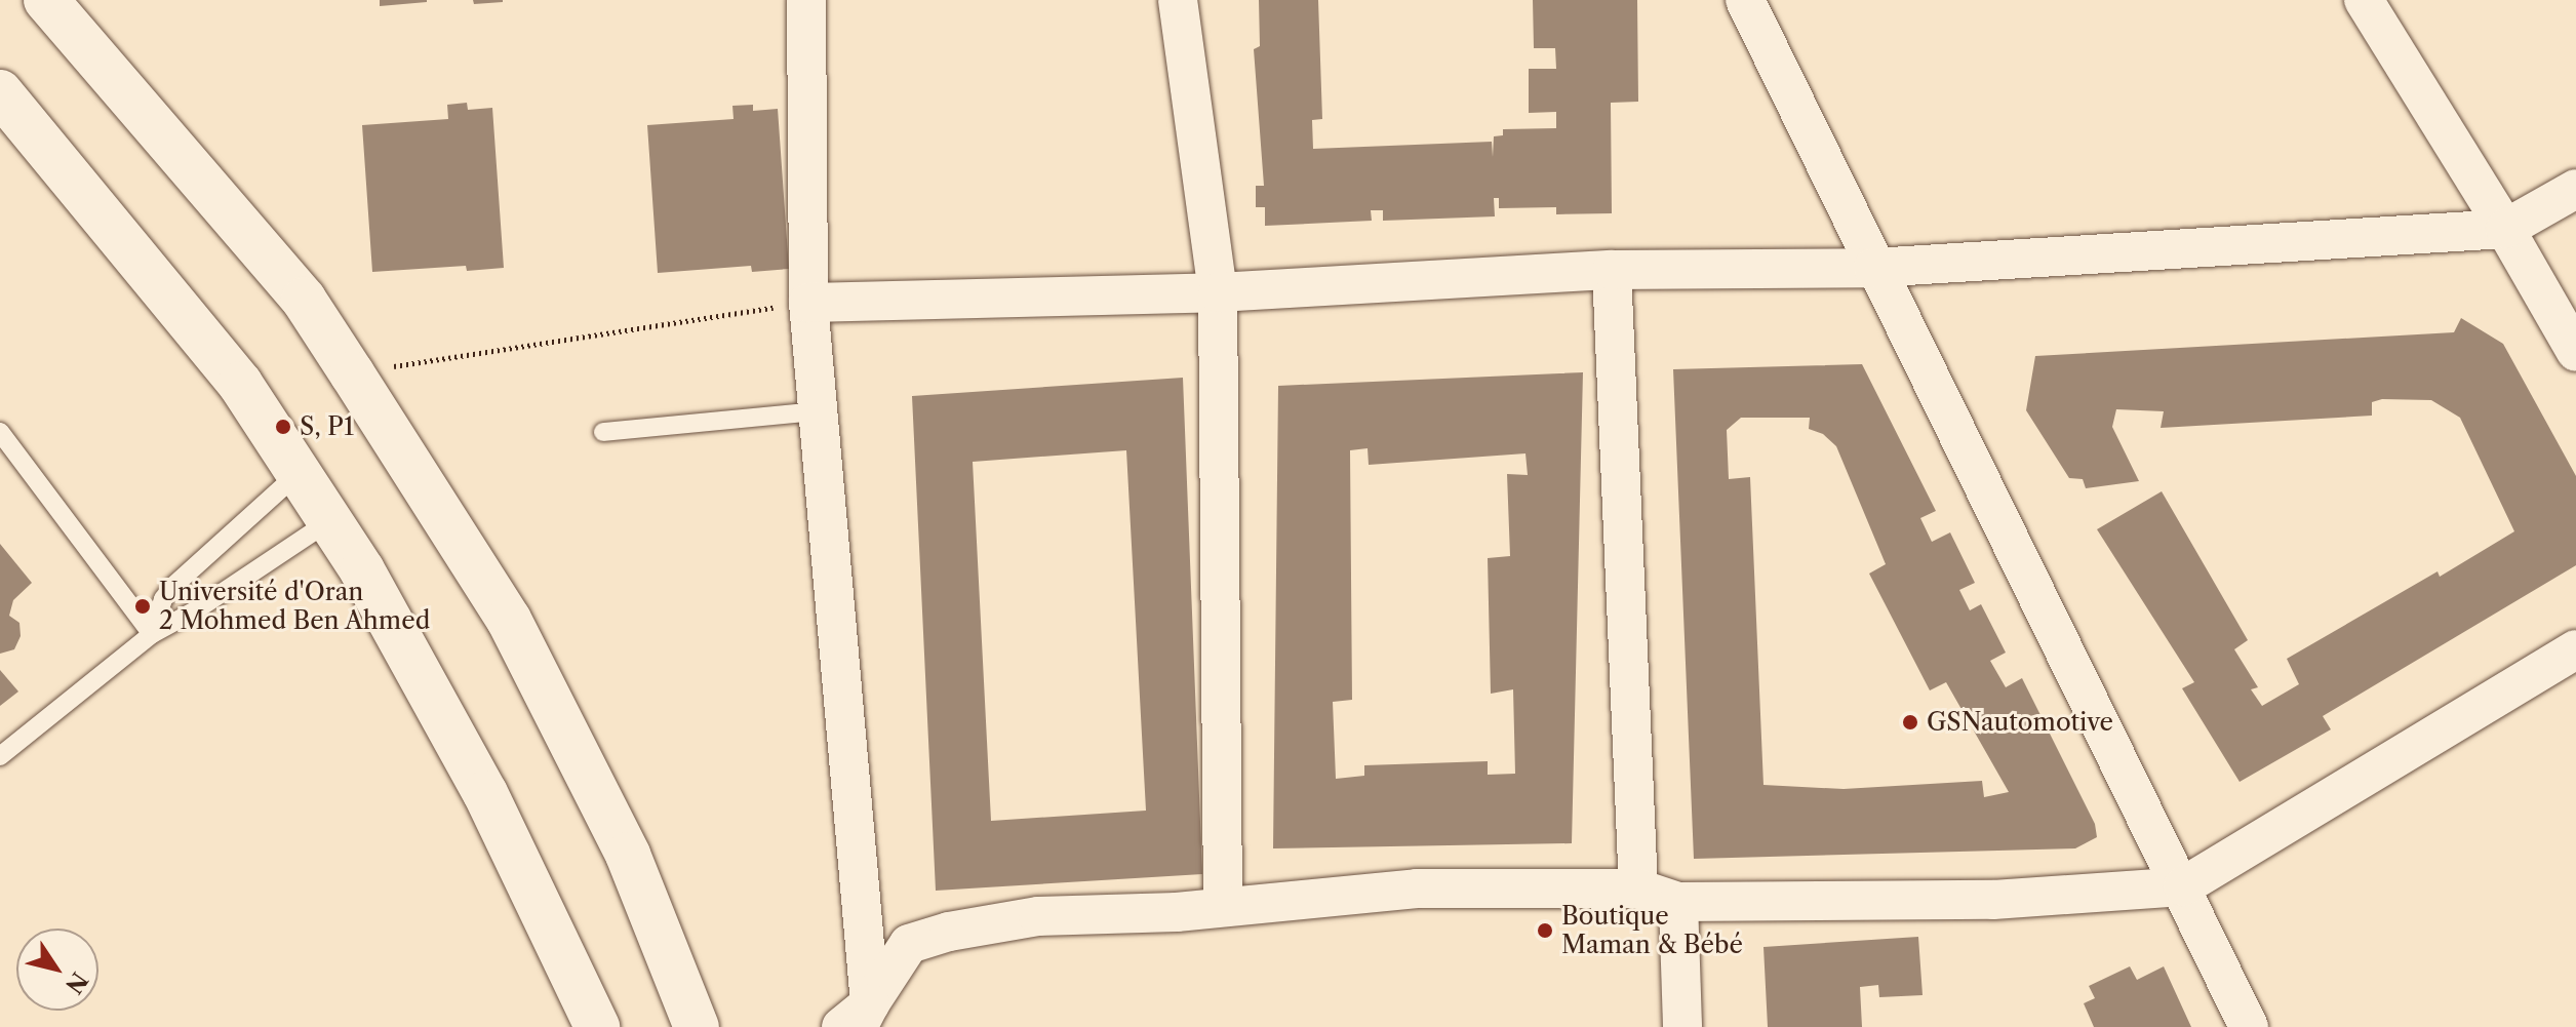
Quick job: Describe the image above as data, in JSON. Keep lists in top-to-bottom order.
{
  "places": [
    "S, P1",
    "Université d'Oran 2 Mohmed Ben Ahmed",
    "GSNautomotive",
    "Boutique Maman & Bébé"
  ],
  "north": "bottom right"
}
